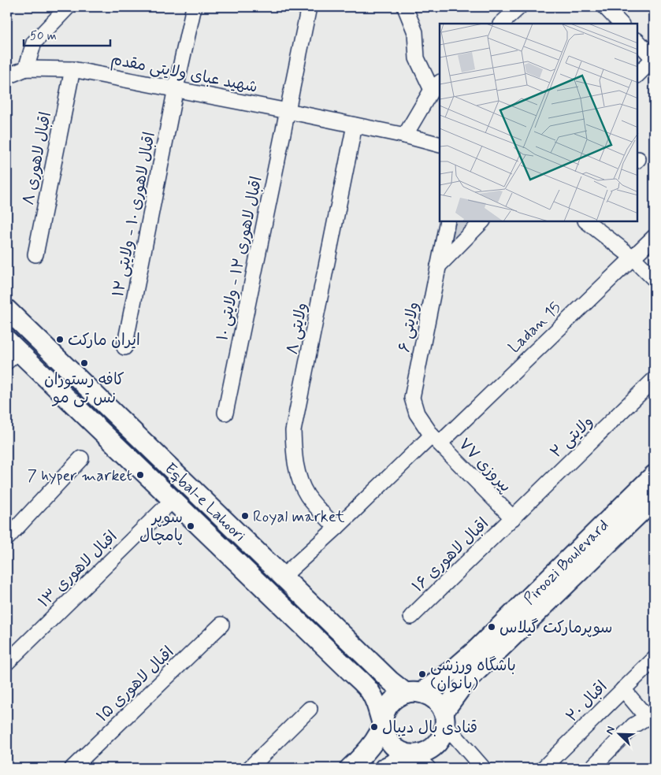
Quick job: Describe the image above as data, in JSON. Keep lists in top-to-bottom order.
{
  "streets": {
    "main road": ["Eqbal-e Lahoori", "Piroozi Boulevard"],
    "street": [
      "شهید عبای ولایتی مقدم",
      "اقبال لاهوری ۸",
      "اقبال لاهوری ۱۰ - ولایتی ۱۲",
      "اقبال لاهوری ۱۲ - ولایتی ۱۰",
      "ولایتی ۶",
      "Ladan 15",
      "ولایتی ۸",
      "ولایتی ۲",
      "پیروزی ۷۷",
      "اقبال لاهوری ۱۶",
      "اقبال لاهوری ۱۳",
      "اقبال لاهوری ۱۵",
      "اقبال ۲۰"
    ]
  },
  "crossings": [
    ["شهید عبای ولایتی مقدم", "اقبال لاهوری ۸"],
    ["شهید عبای ولایتی مقدم", "اقبال لاهوری ۱۰ - ولایتی ۱۲"],
    ["شهید عبای ولایتی مقدم", "اقبال لاهوری ۱۲ - ولایتی ۱۰"],
    ["شهید عبای ولایتی مقدم", "ولایتی ۸"],
    ["ولایتی ۶", "Ladan 15"],
    ["ولایتی ۶", "پیروزی ۷۷"],
    ["Ladan 15", "ولایتی ۸"],
    ["Ladan 15", "پیروزی ۷۷"],
    ["Ladan 15", "Eqbal-e Lahoori"],
    ["ولایتی ۲", "پیروزی ۷۷"],
    ["ولایتی ۲", "اقبال لاهوری ۱۶"],
    ["پیروزی ۷۷", "اقبال لاهوری ۱۶"],
    ["Eqbal-e Lahoori", "Piroozi Boulevard"],
    ["Eqbal-e Lahoori", "اقبال لاهوری ۱۳"]
  ],
  "places": [
    "ایران مارکت",
    "كافه رستوران نس تى مو",
    "7 hyper market",
    "Royal market",
    "سوپر‌ پامچال",
    "سوپرمارکت گیلاس",
    "باشگاه ورزشی (بانوان)",
    "قنادی بال دیبال"
  ],
  "scale_bar": "50 m",
  "north": "top left"
}
